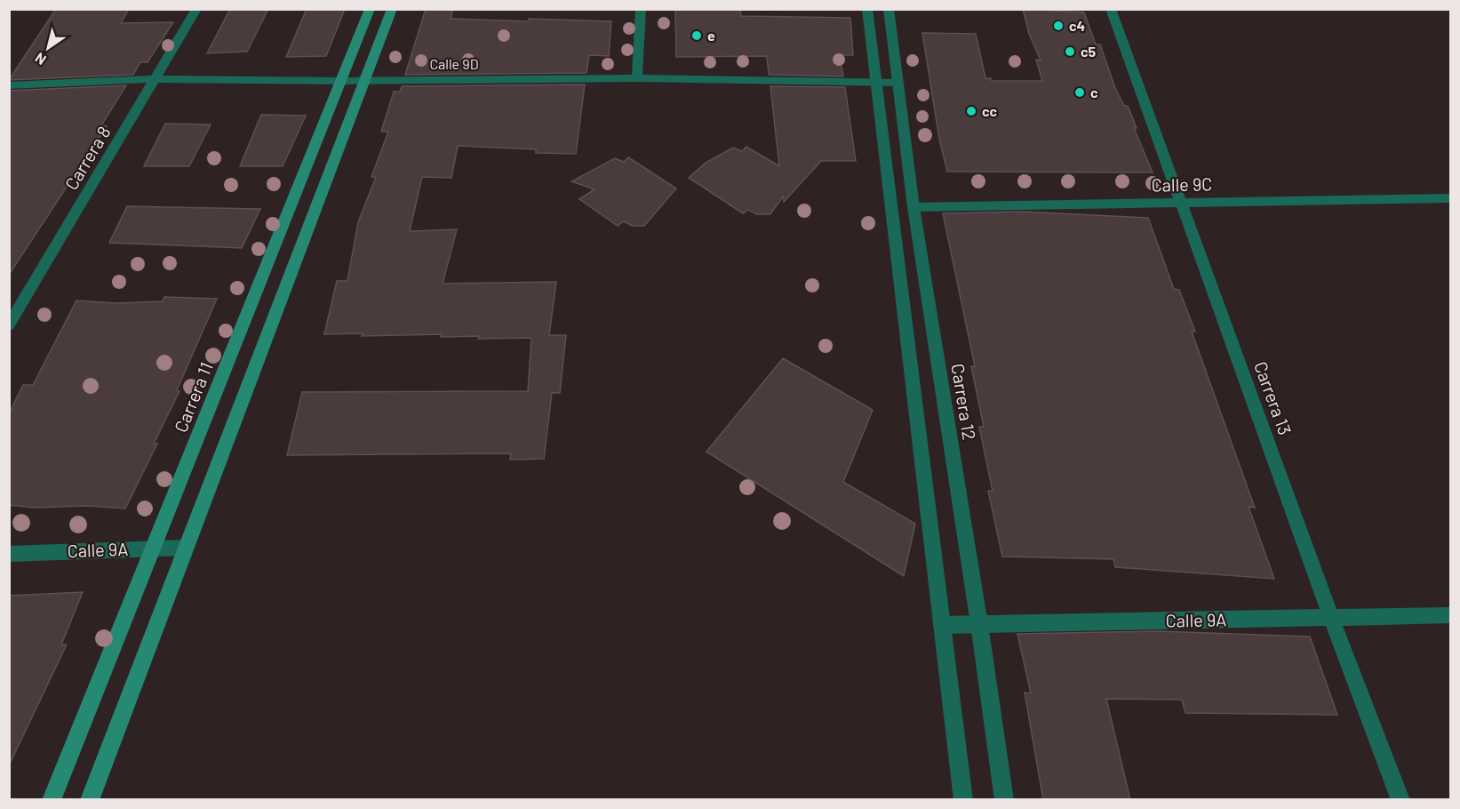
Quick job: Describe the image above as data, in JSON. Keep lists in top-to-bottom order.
{
  "streets": {
    "main road": ["Carrera 11"],
    "street": [
      "Calle 9D",
      "Carrera 8",
      "Calle 9C",
      "Carrera 13",
      "Carrera 12",
      "Calle 9A"
    ]
  },
  "crossings": [
    ["Calle 9D", "Carrera 8"],
    ["Calle 9D", "Carrera 11"],
    ["Calle 9D", "Carrera 12"],
    ["Calle 9C", "Carrera 13"],
    ["Calle 9C", "Carrera 12"],
    ["Carrera 11", "Calle 9A"],
    ["Carrera 13", "Calle 9A"],
    ["Carrera 12", "Calle 9A"]
  ],
  "places": [
    "c4",
    "e",
    "c5",
    "c",
    "cc"
  ],
  "north": "bottom left"
}
